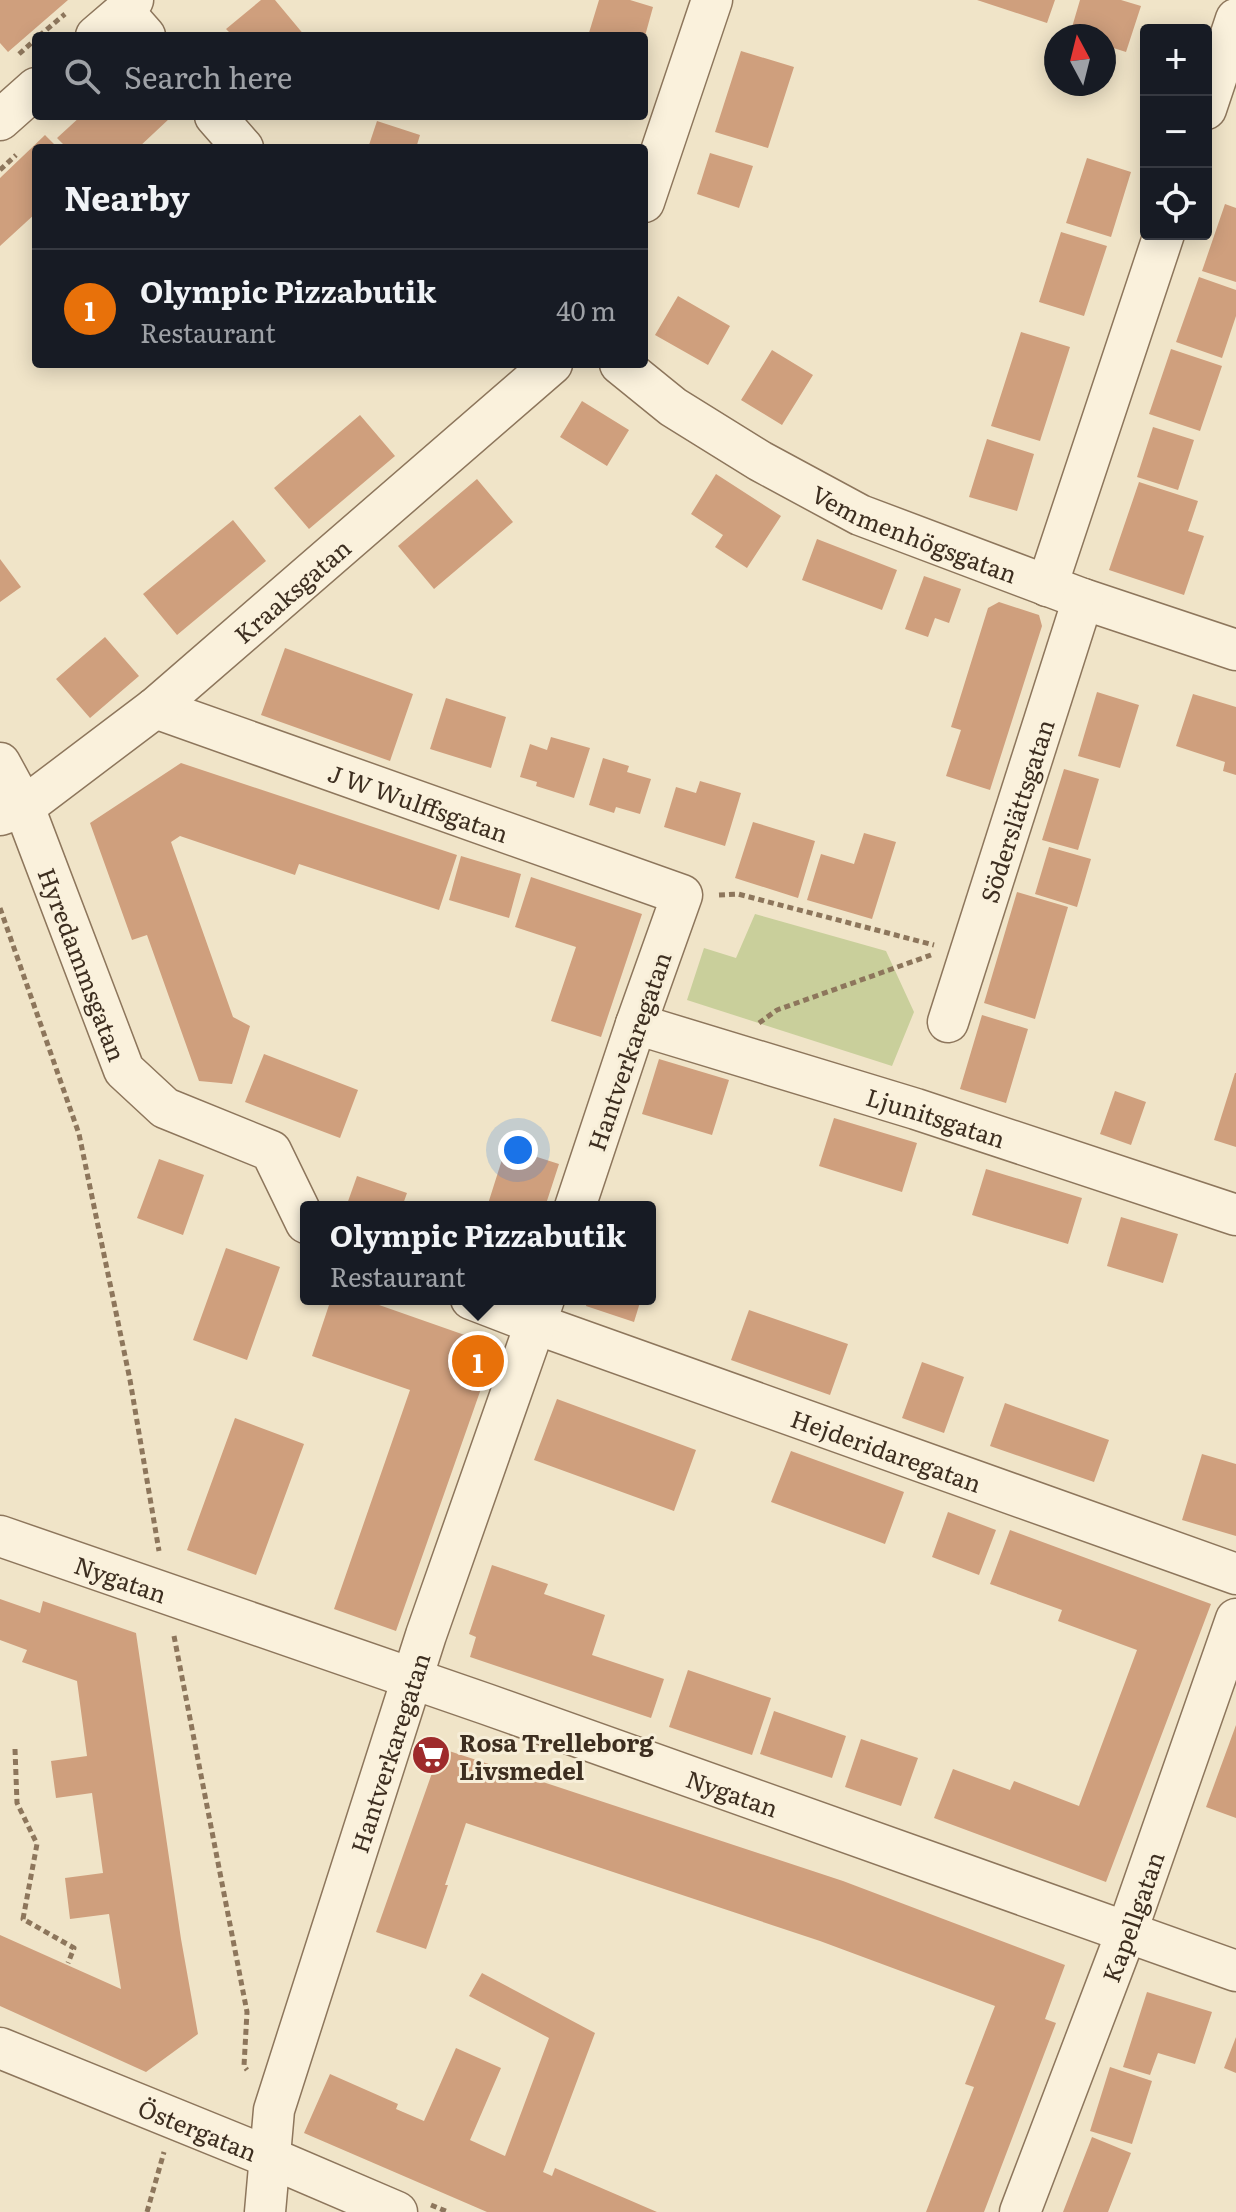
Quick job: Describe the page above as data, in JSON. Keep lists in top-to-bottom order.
{
  "streets": {
    "street": [
      "Vemmenhögsgatan",
      "Kraaksgatan",
      "J W Wulffsgatan",
      "Söderslättsgatan",
      "Hyredammsgatan",
      "Hantverkaregatan",
      "Ljunitsgatan",
      "Hejderidaregatan",
      "Nygatan",
      "Kapellgatan",
      "Östergatan"
    ]
  },
  "crossings": [
    ["Vemmenhögsgatan", "Söderslättsgatan"],
    ["Kraaksgatan", "J W Wulffsgatan"],
    ["Kraaksgatan", "Hyredammsgatan"],
    ["J W Wulffsgatan", "Hantverkaregatan"],
    ["Hantverkaregatan", "Ljunitsgatan"],
    ["Hantverkaregatan", "Hejderidaregatan"],
    ["Hantverkaregatan", "Nygatan"],
    ["Hantverkaregatan", "Östergatan"],
    ["Nygatan", "Kapellgatan"]
  ],
  "places": {
    "supermarket": ["Rosa Trelleborg Livsmedel"]
  },
  "north": "top",
  "page": {
    "map_buttons": ["+", "−"],
    "search": "Search here",
    "heading": "Nearby",
    "list": [
      {
        "mark": "1",
        "name": "Olympic Pizzabutik",
        "note": "Restaurant",
        "value": "40 m"
      }
    ],
    "popup": ["Olympic Pizzabutik", "Restaurant"],
    "pins": "1"
  }
}
